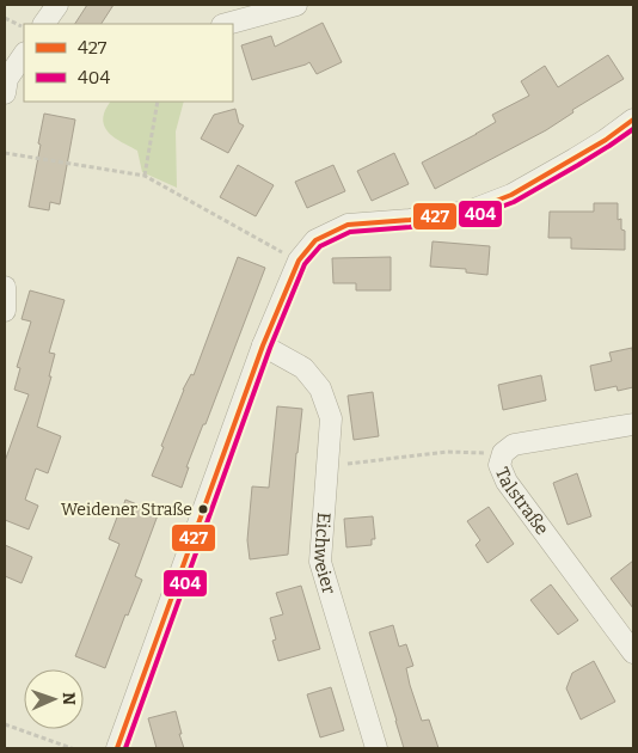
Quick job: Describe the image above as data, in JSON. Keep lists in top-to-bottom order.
{
  "streets": {
    "street": ["Talstraße", "Eichweier"]
  },
  "places": ["Weidener Straße"],
  "lines": ["transit line 427", "transit line 404"],
  "legend": ["427", "404"],
  "north": "right"
}
